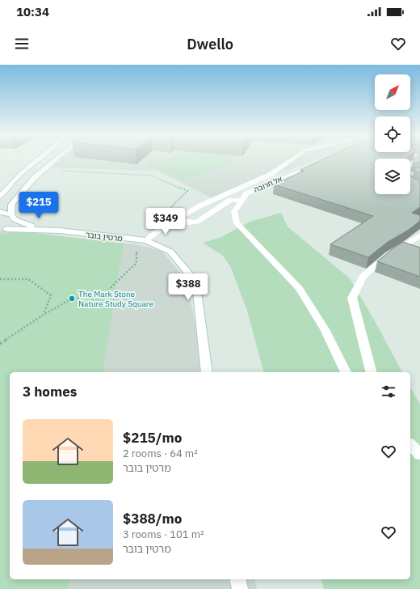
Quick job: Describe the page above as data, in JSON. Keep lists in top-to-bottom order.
{
  "streets": {
    "street": ["אל חרובה", "מרטין בובר"]
  },
  "places": ["The Mark Stone Nature Study Square"],
  "north": "top right",
  "page": {
    "status": "10:34",
    "header": "Dwello",
    "price": ["$215", "$349", "$388"],
    "heading": "3 homes",
    "list": [
      {
        "name": "$215/mo",
        "note": "2 rooms · 64 m² · מרטין בובר"
      },
      {
        "name": "$388/mo",
        "note": "3 rooms · 101 m² · מרטין בובר"
      }
    ]
  }
}
